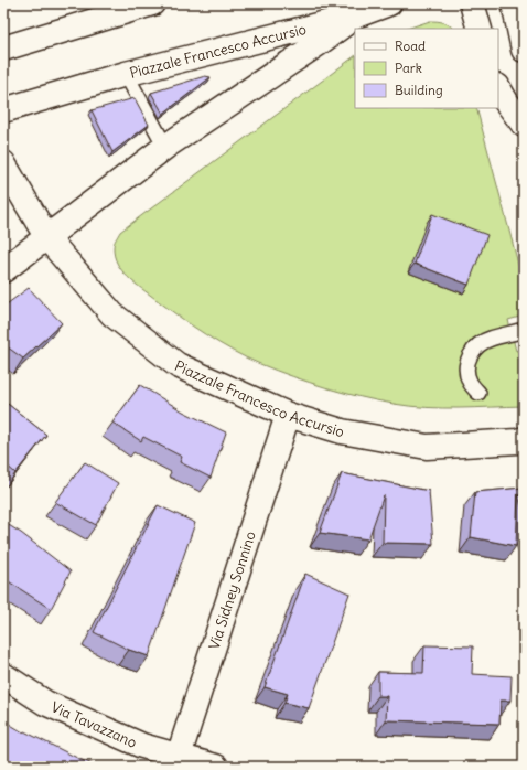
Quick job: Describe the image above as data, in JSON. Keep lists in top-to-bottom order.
{
  "streets": {
    "street": ["Piazzale Francesco Accursio", "Via Sidney Sonnino", "Via Tavazzano"]
  },
  "crossings": [
    ["Piazzale Francesco Accursio", "Via Sidney Sonnino"],
    ["Via Sidney Sonnino", "Via Tavazzano"]
  ],
  "legend": ["Road", "Park", "Building"]
}
